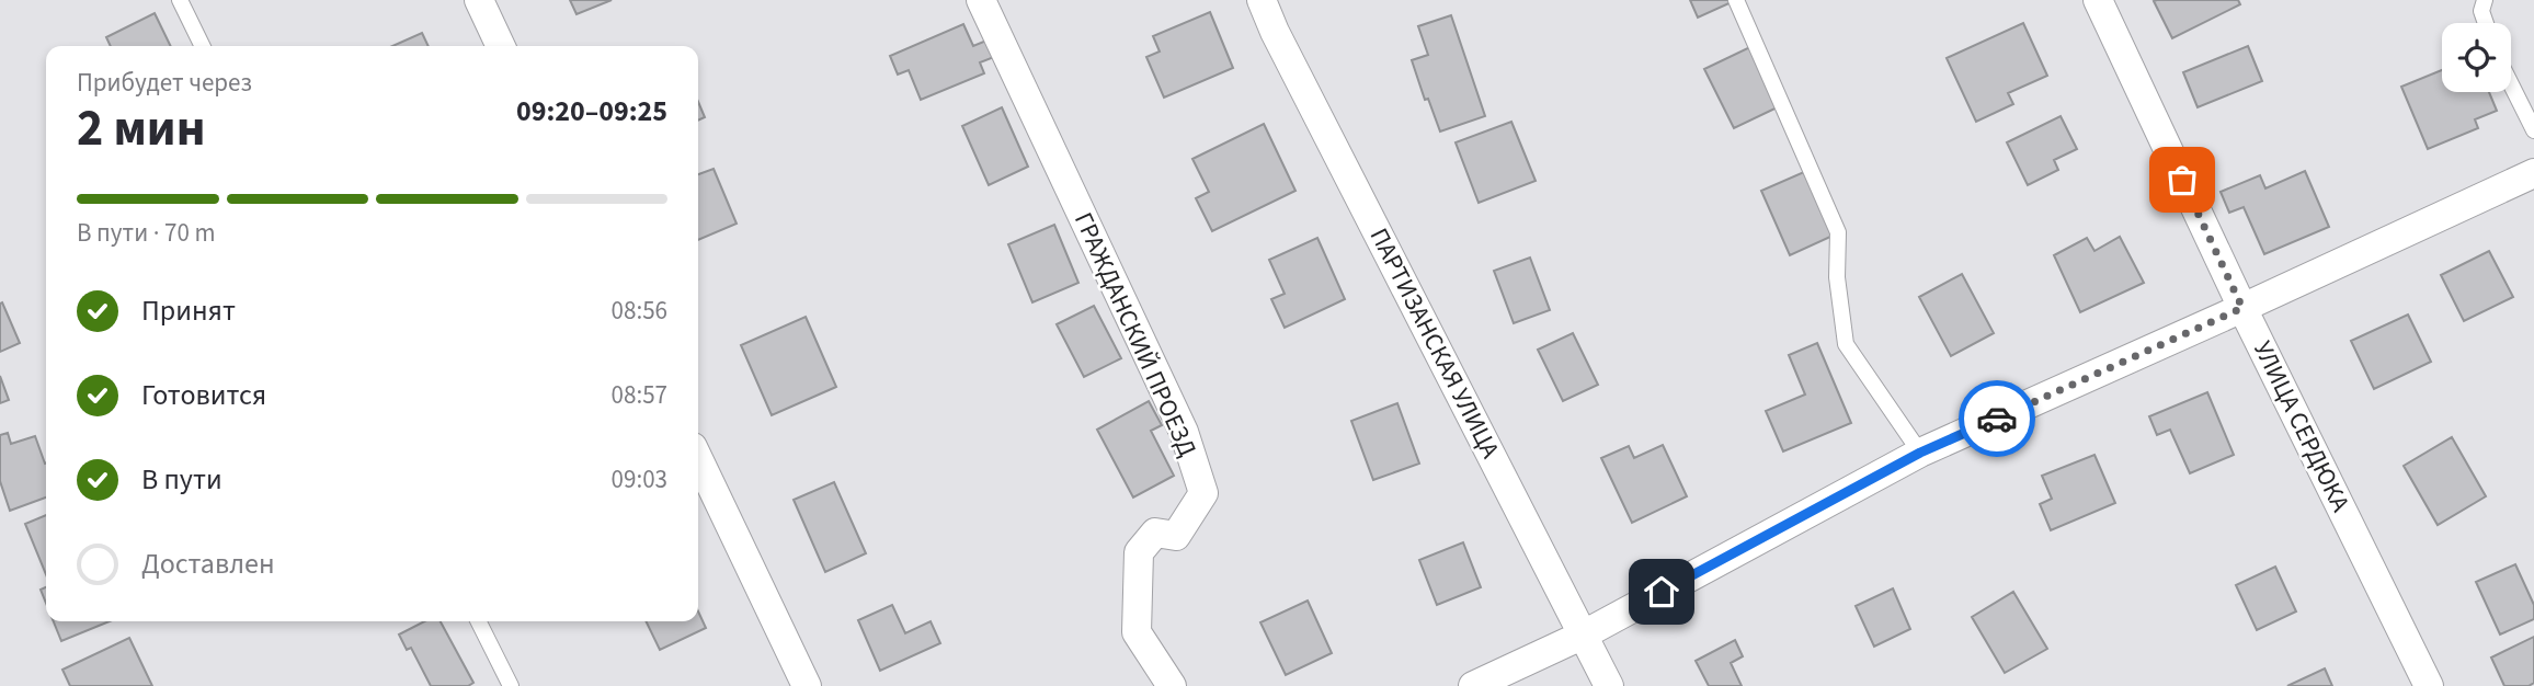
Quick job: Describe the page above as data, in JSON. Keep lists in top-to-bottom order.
{
  "streets": {
    "street": ["ГРАЖДАНСКИЙ ПРОЕЗД", "ПАРТИЗАНСКАЯ УЛИЦА", "УЛИЦА СЕРДЮКА"]
  },
  "page": {
    "heading": ["2 мин", "Прибудет через", "09:20–09:25"],
    "bar": "В пути · 70 m",
    "list": [
      ["Принят", "08:56"],
      ["Готовится", "08:57"],
      ["В пути", "09:03"],
      "Доставлен"
    ]
  }
}
